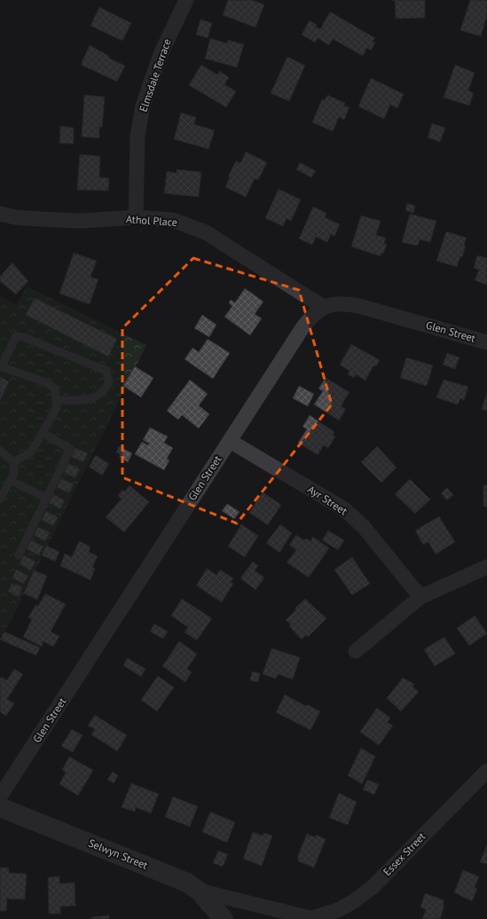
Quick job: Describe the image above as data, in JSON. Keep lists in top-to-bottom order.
{
  "streets": {
    "street": [
      "Elmsdale Terrace",
      "Athol Place",
      "Glen Street",
      "Ayr Street",
      "Selwyn Street",
      "Essex Street"
    ]
  },
  "crossings": [
    ["Elmsdale Terrace", "Athol Place"],
    ["Athol Place", "Glen Street"],
    ["Glen Street", "Ayr Street"],
    ["Selwyn Street", "Essex Street"]
  ]
}
